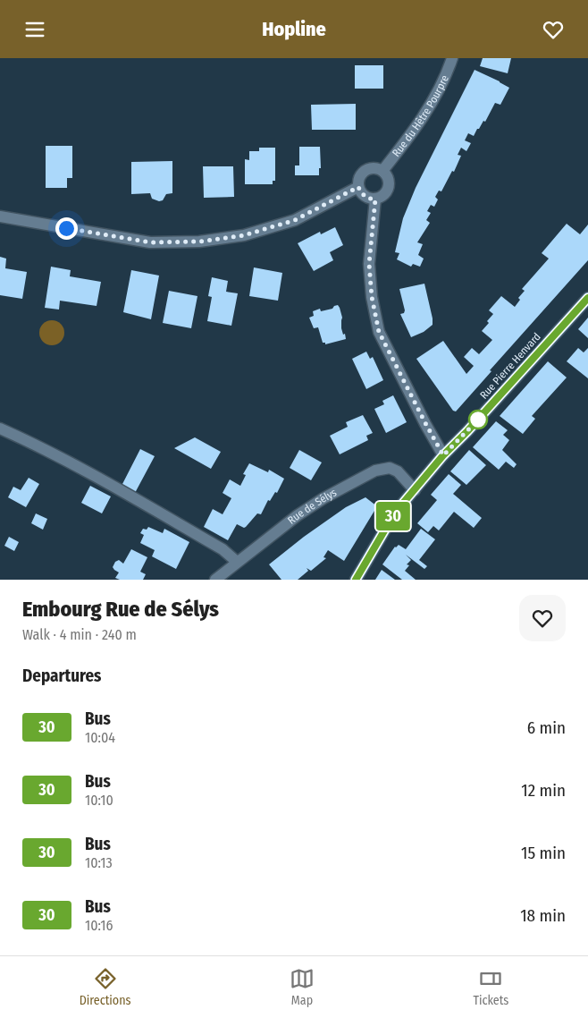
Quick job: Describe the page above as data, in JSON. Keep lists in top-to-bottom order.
{
  "streets": {
    "main road": ["Rue Pierre Henvard"],
    "street": ["Rue du Hêtre Pourpre", "Rue de Sélys"]
  },
  "crossings": [
    ["Rue Pierre Henvard", "Rue de Sélys"]
  ],
  "lines": ["bus line 30"],
  "page": {
    "header": "Hopline",
    "on_map": "30",
    "heading": [
      ["Embourg Rue de Sélys", "Walk · 4 min · 240 m"],
      "Departures"
    ],
    "list": [
      {
        "mark": "30",
        "name": "Bus",
        "note": "10:04",
        "value": "6 min"
      },
      {
        "mark": "30",
        "name": "Bus",
        "note": "10:10",
        "value": "12 min"
      },
      {
        "mark": "30",
        "name": "Bus",
        "note": "10:13",
        "value": "15 min"
      },
      {
        "mark": "30",
        "name": "Bus",
        "note": "10:16",
        "value": "18 min"
      }
    ],
    "tabs": ["Directions", "Map", "Tickets"]
  }
}
